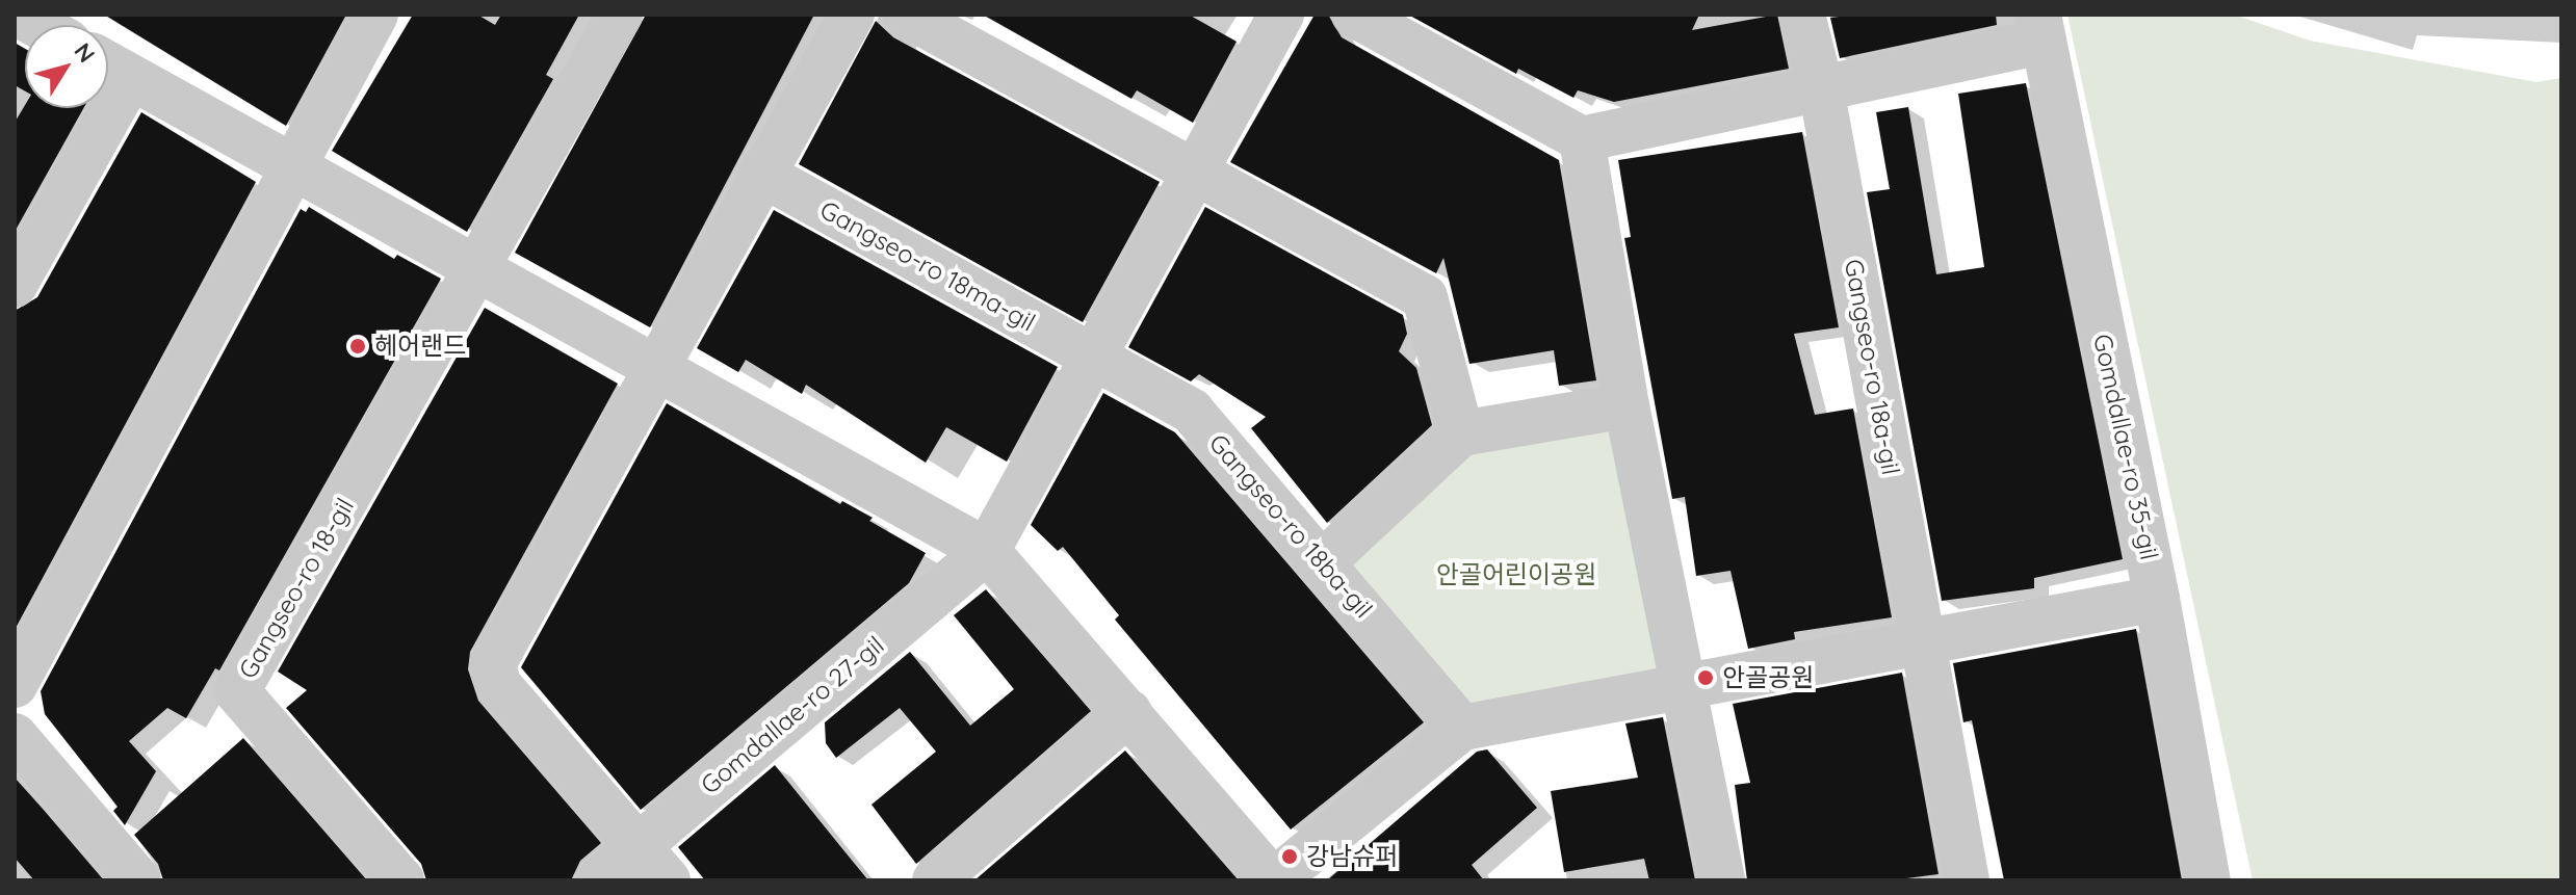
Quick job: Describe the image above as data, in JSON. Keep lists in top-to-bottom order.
{
  "streets": {
    "street": [
      "Gangseo-ro 18ma-gil",
      "Gangseo-ro 18a-gil",
      "Gomdallae-ro 35-gil",
      "Gangseo-ro 18ba-gil",
      "Gangseo-ro 18-gil",
      "Gomdallae-ro 27-gil"
    ]
  },
  "crossings": [
    ["Gangseo-ro 18ma-gil", "Gangseo-ro 18ba-gil"]
  ],
  "parks": ["안골어린이공원"],
  "places": ["헤어랜드", "안골공원", "강남슈퍼"],
  "north": "top right"
}
